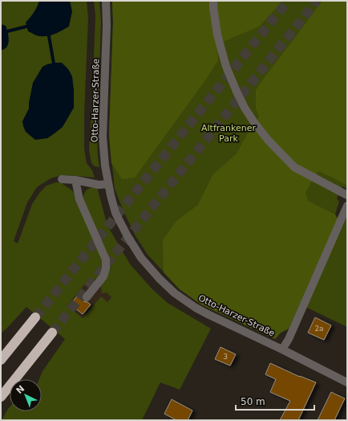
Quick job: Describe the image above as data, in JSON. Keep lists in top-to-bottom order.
{
  "streets": {
    "street": ["Otto-Harzer-Straße"]
  },
  "parks": ["Altfrankener Park"],
  "house_numbers": ["2a", "3"],
  "scale_bar": "50 m",
  "north": "top left"
}
